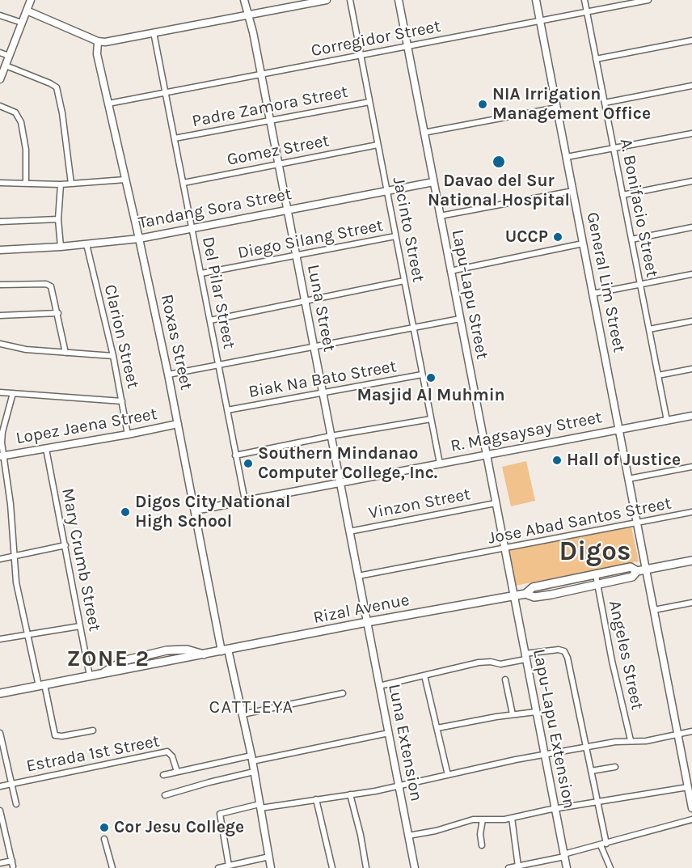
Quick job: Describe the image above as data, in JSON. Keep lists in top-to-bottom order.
{
  "streets": {
    "main road": ["Rizal Avenue"],
    "street": [
      "Corregidor Street",
      "Padre Zamora Street",
      "Gomez Street",
      "A. Bonifacio Street",
      "Tandang Sora Street",
      "Jacinto Street",
      "Diego Silang Street",
      "General Lim Street",
      "Del Pilar Street",
      "Lapu-Lapu Street",
      "Luna Street",
      "Clarion Street",
      "Roxas Street",
      "Biak Na Bato Street",
      "Lopez Jaena Street",
      "R. Magsaysay Street",
      "Vinzon Street",
      "Jose Abad Santos Street",
      "Mary Crumb Street",
      "Angeles Street",
      "Lapu-Lapu Extension",
      "Luna Extension",
      "Estrada 1st Street"
    ]
  },
  "crossings": [
    ["Corregidor Street", "A. Bonifacio Street"],
    ["Corregidor Street", "Jacinto Street"],
    ["Corregidor Street", "General Lim Street"],
    ["Corregidor Street", "Del Pilar Street"],
    ["Corregidor Street", "Lapu-Lapu Street"],
    ["Corregidor Street", "Luna Street"],
    ["Corregidor Street", "Roxas Street"],
    ["Padre Zamora Street", "Jacinto Street"],
    ["Padre Zamora Street", "Del Pilar Street"],
    ["Padre Zamora Street", "Luna Street"],
    ["Gomez Street", "Jacinto Street"],
    ["Gomez Street", "Del Pilar Street"],
    ["Gomez Street", "Luna Street"],
    ["A. Bonifacio Street", "R. Magsaysay Street"],
    ["Tandang Sora Street", "Jacinto Street"],
    ["Tandang Sora Street", "Del Pilar Street"],
    ["Tandang Sora Street", "Lapu-Lapu Street"],
    ["Tandang Sora Street", "Luna Street"],
    ["Tandang Sora Street", "Clarion Street"],
    ["Tandang Sora Street", "Roxas Street"],
    ["Jacinto Street", "Diego Silang Street"],
    ["Jacinto Street", "Biak Na Bato Street"],
    ["Jacinto Street", "R. Magsaysay Street"],
    ["Diego Silang Street", "Del Pilar Street"],
    ["Diego Silang Street", "Luna Street"],
    ["General Lim Street", "R. Magsaysay Street"],
    ["General Lim Street", "Jose Abad Santos Street"],
    ["General Lim Street", "Rizal Avenue"],
    ["Del Pilar Street", "Biak Na Bato Street"],
    ["Del Pilar Street", "R. Magsaysay Street"],
    ["Lapu-Lapu Street", "R. Magsaysay Street"],
    ["Lapu-Lapu Street", "Vinzon Street"],
    ["Lapu-Lapu Street", "Jose Abad Santos Street"],
    ["Lapu-Lapu Street", "Rizal Avenue"],
    ["Lapu-Lapu Street", "Lapu-Lapu Extension"],
    ["Luna Street", "Biak Na Bato Street"],
    ["Luna Street", "R. Magsaysay Street"],
    ["Luna Street", "Vinzon Street"],
    ["Luna Street", "Jose Abad Santos Street"],
    ["Luna Street", "Rizal Avenue"],
    ["Luna Street", "Luna Extension"],
    ["Clarion Street", "Lopez Jaena Street"],
    ["Roxas Street", "Lopez Jaena Street"],
    ["Roxas Street", "R. Magsaysay Street"],
    ["Roxas Street", "Rizal Avenue"],
    ["Lopez Jaena Street", "Mary Crumb Street"],
    ["Mary Crumb Street", "Rizal Avenue"],
    ["Rizal Avenue", "Angeles Street"],
    ["Rizal Avenue", "Lapu-Lapu Extension"],
    ["Rizal Avenue", "Luna Extension"]
  ],
  "districts": ["Digos", "ZONE 2", "CATTLEYA"],
  "places": [
    "NIA Irrigation Management Office",
    "Davao del Sur National Hospital",
    "UCCP",
    "Masjid Al Muhmin",
    "Hall of Justice",
    "Southern Mindanao Computer College, Inc.",
    "Digos City National High School",
    "Cor Jesu College"
  ]
}
